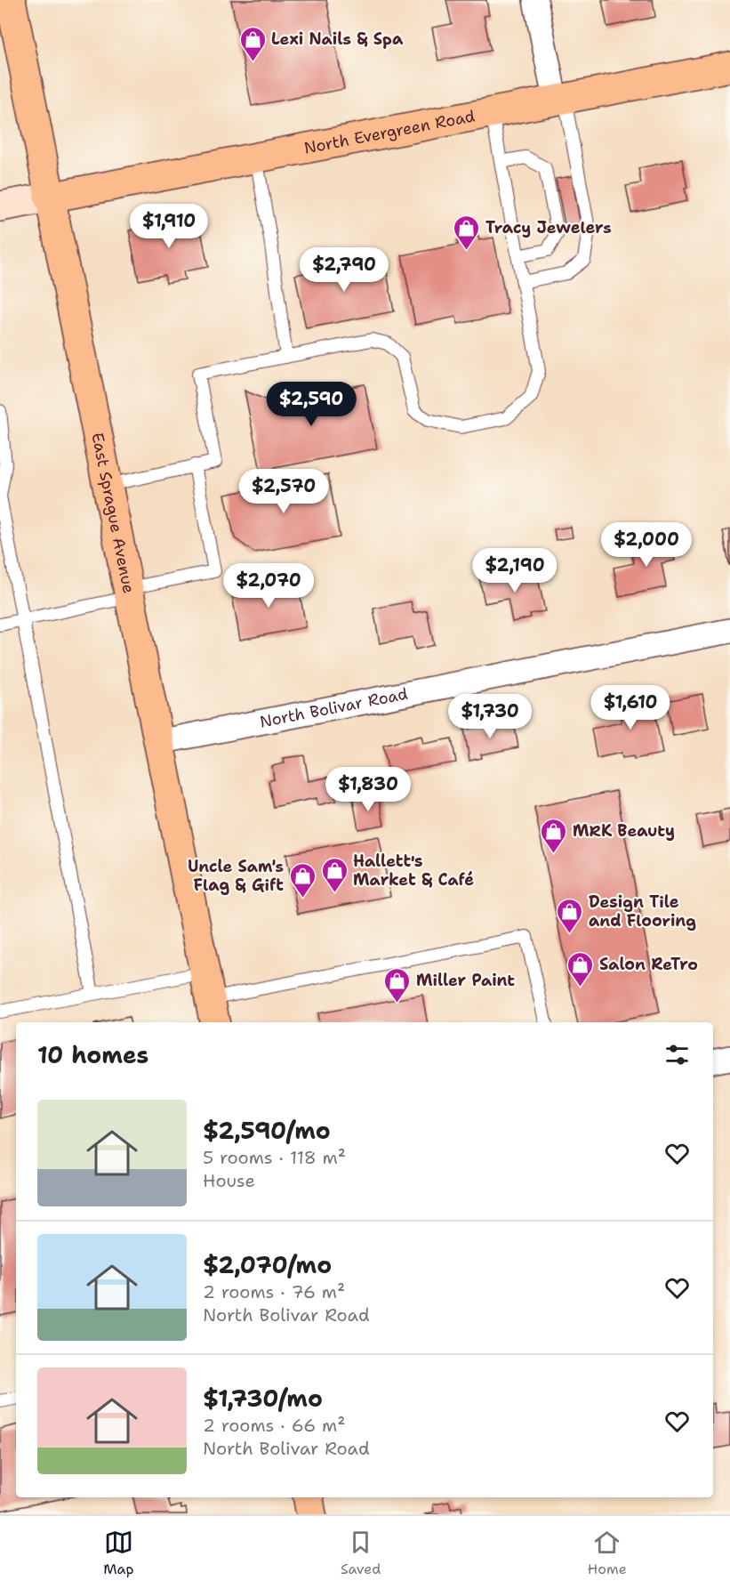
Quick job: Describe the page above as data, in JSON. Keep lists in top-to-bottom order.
{
  "streets": {
    "main road": ["North Evergreen Road", "East Sprague Avenue"],
    "street": ["North Bolivar Road"]
  },
  "crossings": [
    ["North Evergreen Road", "East Sprague Avenue"],
    ["East Sprague Avenue", "North Bolivar Road"]
  ],
  "places": {
    "shop": [
      "Lexi Nails & Spa",
      "Tracy Jewelers",
      "MRK Beauty",
      "Hallett's Market & Café",
      "Uncle Sam's Flag & Gift",
      "Design Tile and Flooring",
      "Salon ReTro",
      "Miller Paint"
    ]
  },
  "page": {
    "price": [
      "$1,910",
      "$2,790",
      "$2,590",
      "$2,570",
      "$2,000",
      "$2,190",
      "$2,070",
      "$1,610",
      "$1,730",
      "$1,830"
    ],
    "heading": "10 homes",
    "list": [
      {
        "name": "$2,590/mo",
        "note": "5 rooms · 118 m² · House"
      },
      {
        "name": "$2,070/mo",
        "note": "2 rooms · 76 m² · North Bolivar Road"
      },
      {
        "name": "$1,730/mo",
        "note": "2 rooms · 66 m² · North Bolivar Road"
      }
    ],
    "tabs": ["Map", "Saved", "Home"]
  }
}
